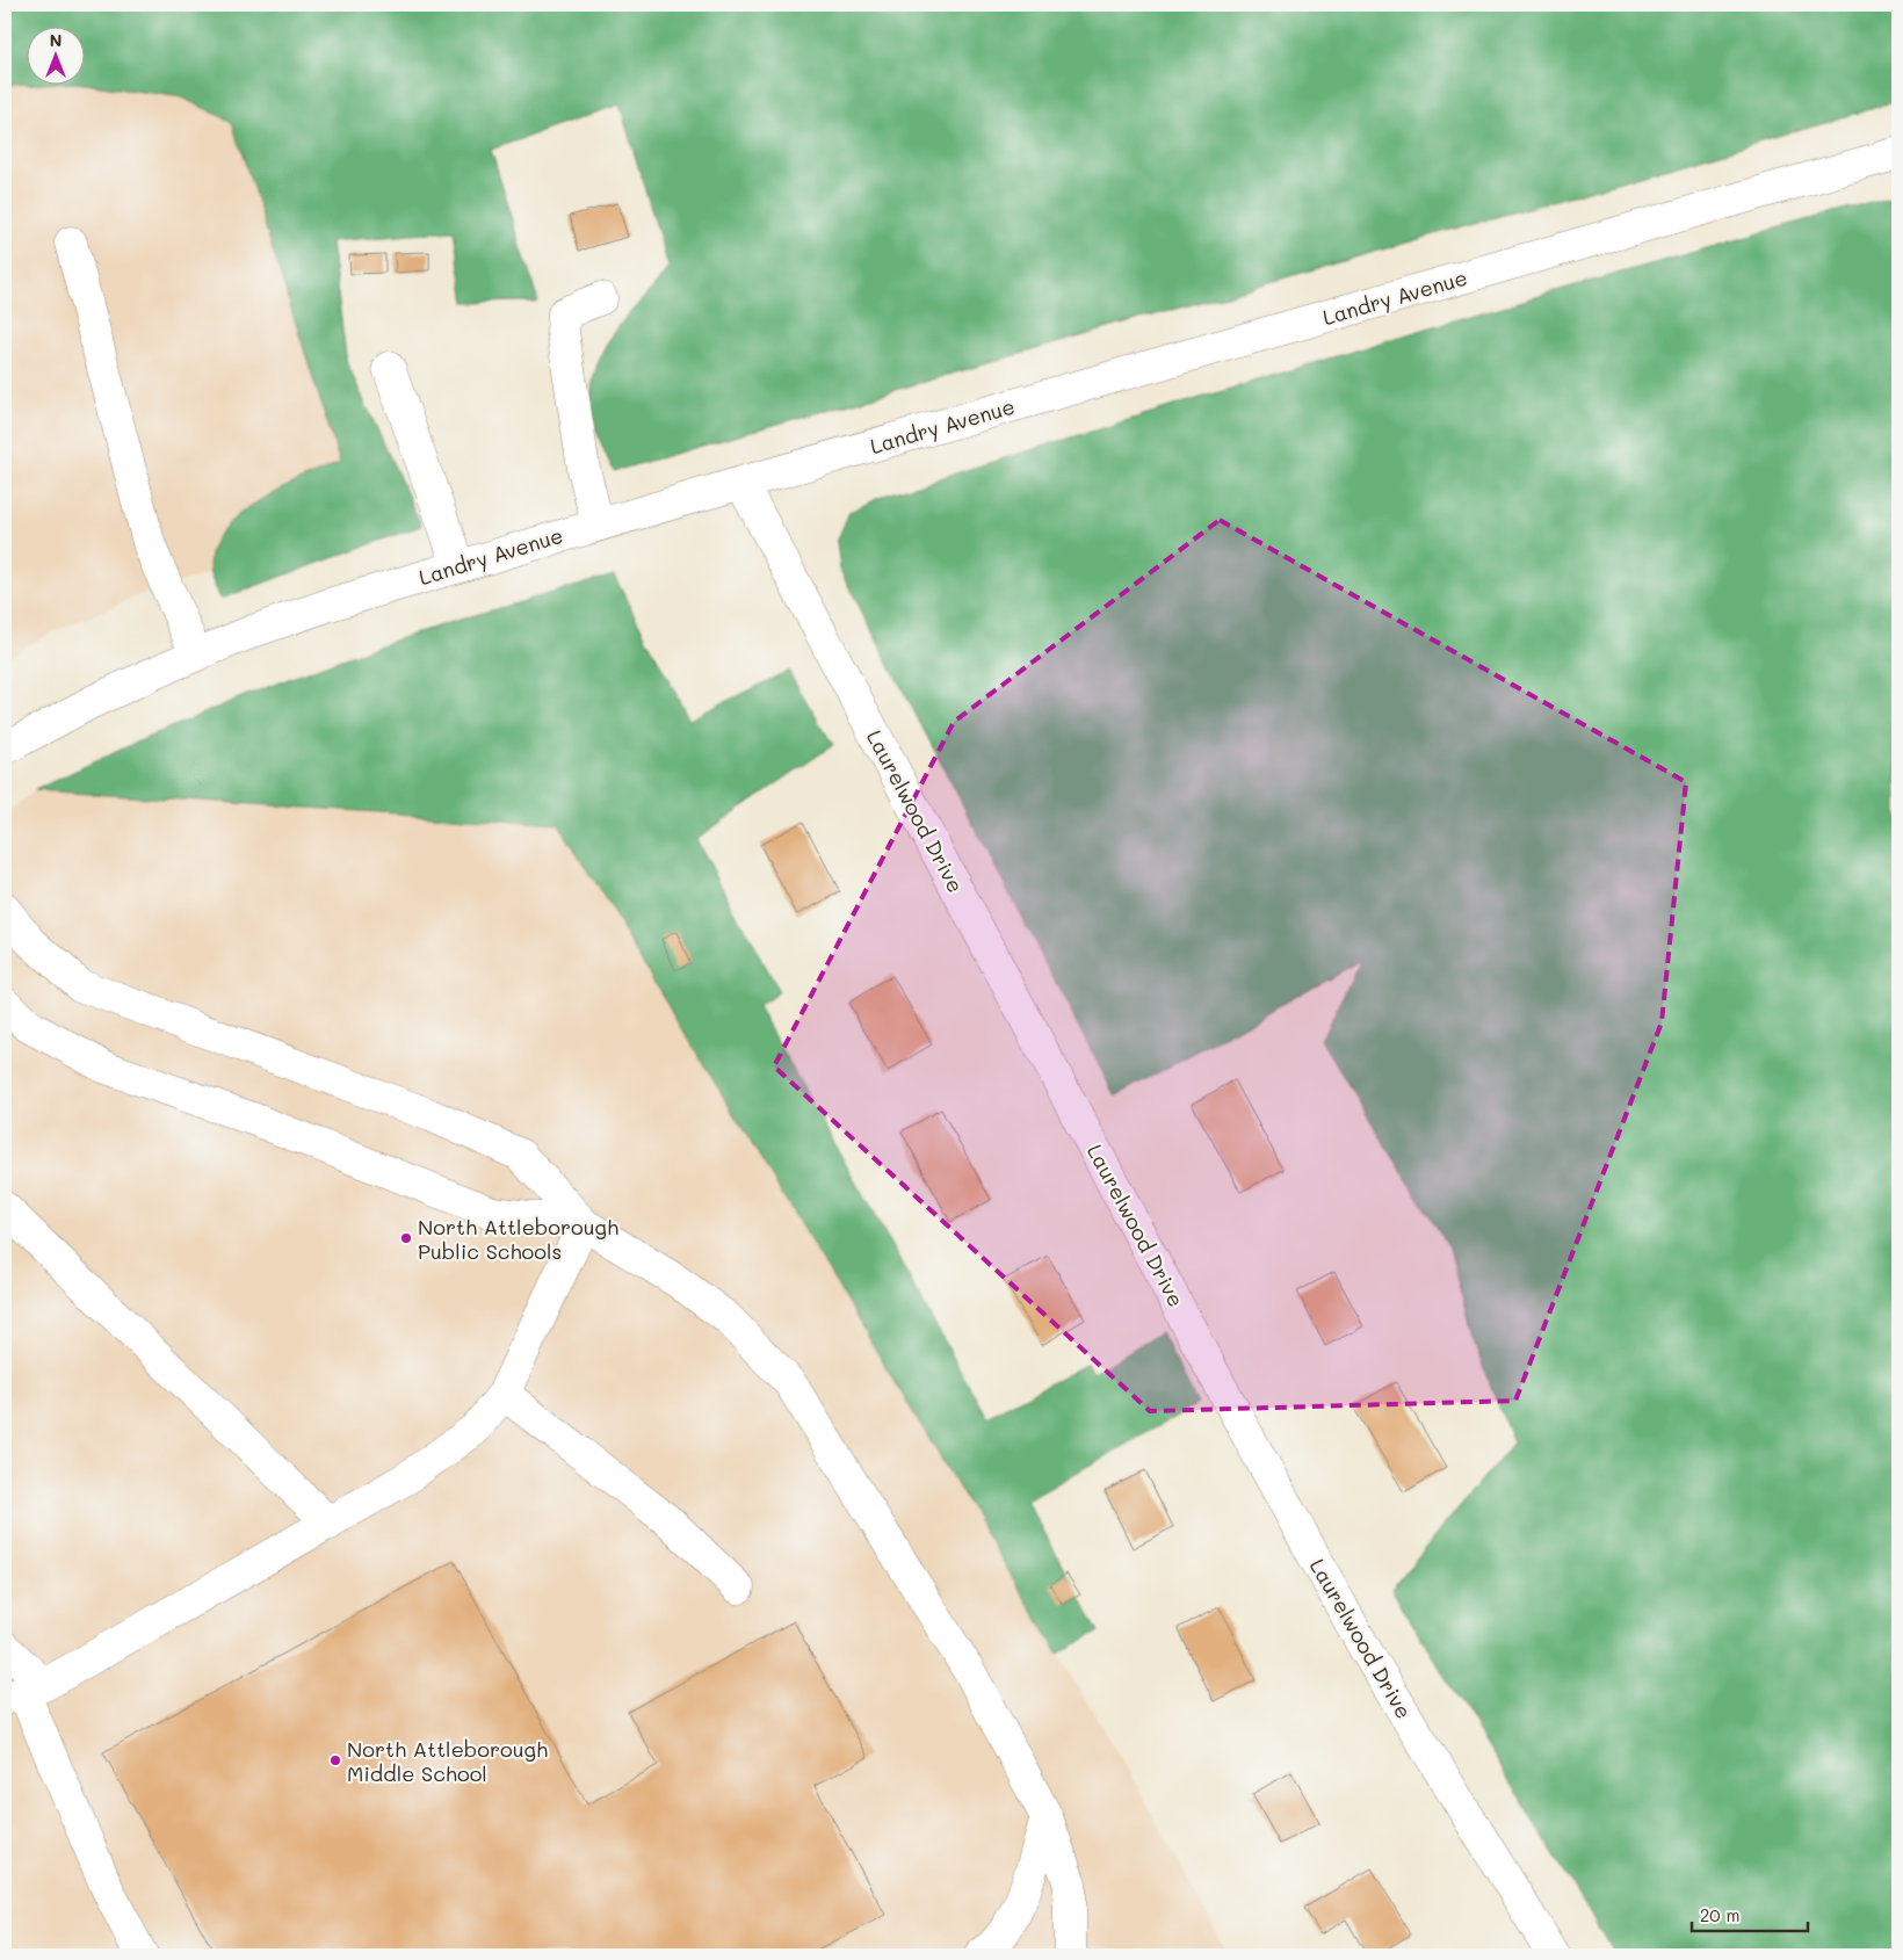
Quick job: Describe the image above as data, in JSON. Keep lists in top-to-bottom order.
{
  "streets": {
    "street": ["Landry Avenue", "Laurelwood Drive"]
  },
  "crossings": [
    ["Landry Avenue", "Laurelwood Drive"]
  ],
  "places": ["North Attleborough Public Schools", "North Attleborough Middle School"],
  "scale_bar": "20 m",
  "north": "top"
}
